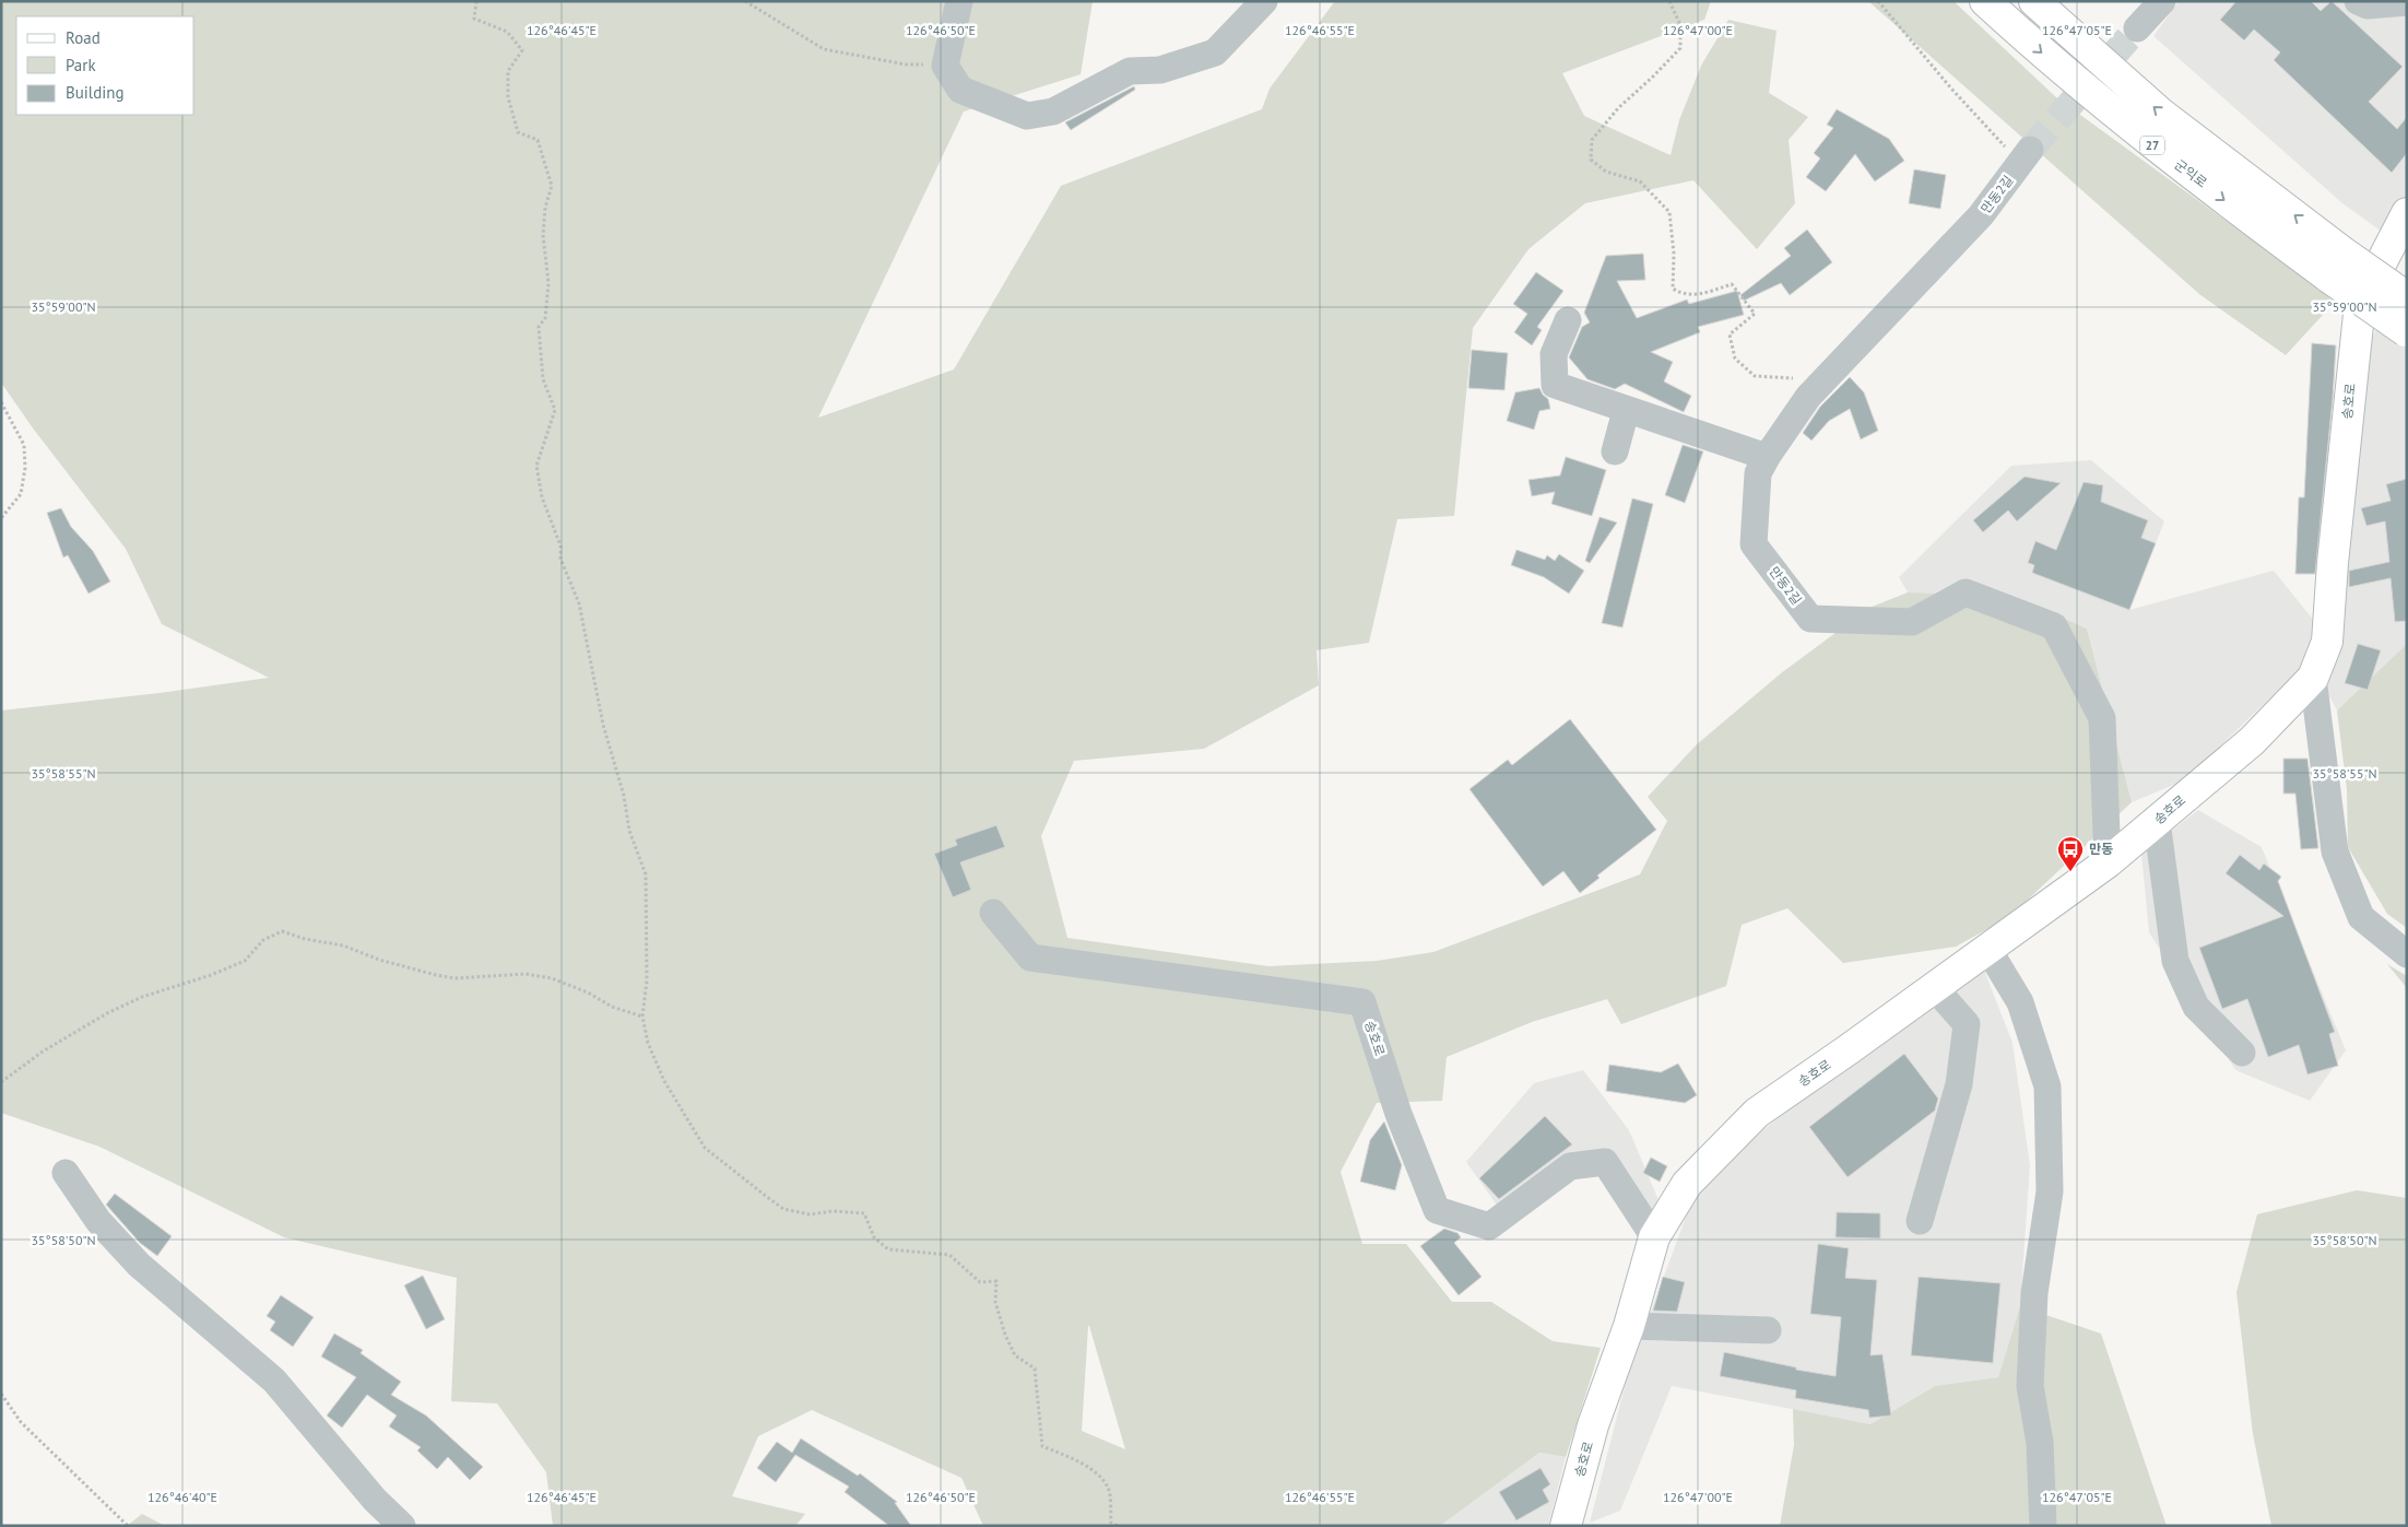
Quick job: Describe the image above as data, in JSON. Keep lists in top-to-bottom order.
{
  "streets": {
    "main road": ["27", "군익로", "송호로"],
    "street": ["만동2길"]
  },
  "crossings": [
    ["만동2길", "송호로"]
  ],
  "places": {
    "bus stop": ["만동"]
  },
  "legend": ["Road", "Park", "Building"],
  "coordinates": [
    "126°46'45\"E",
    "126°46'50\"E",
    "126°46'55\"E",
    "126°47'00\"E",
    "126°47'05\"E",
    "35°59'00\"N",
    "35°58'55\"N",
    "35°58'50\"N",
    "126°46'40\"E"
  ]
}
